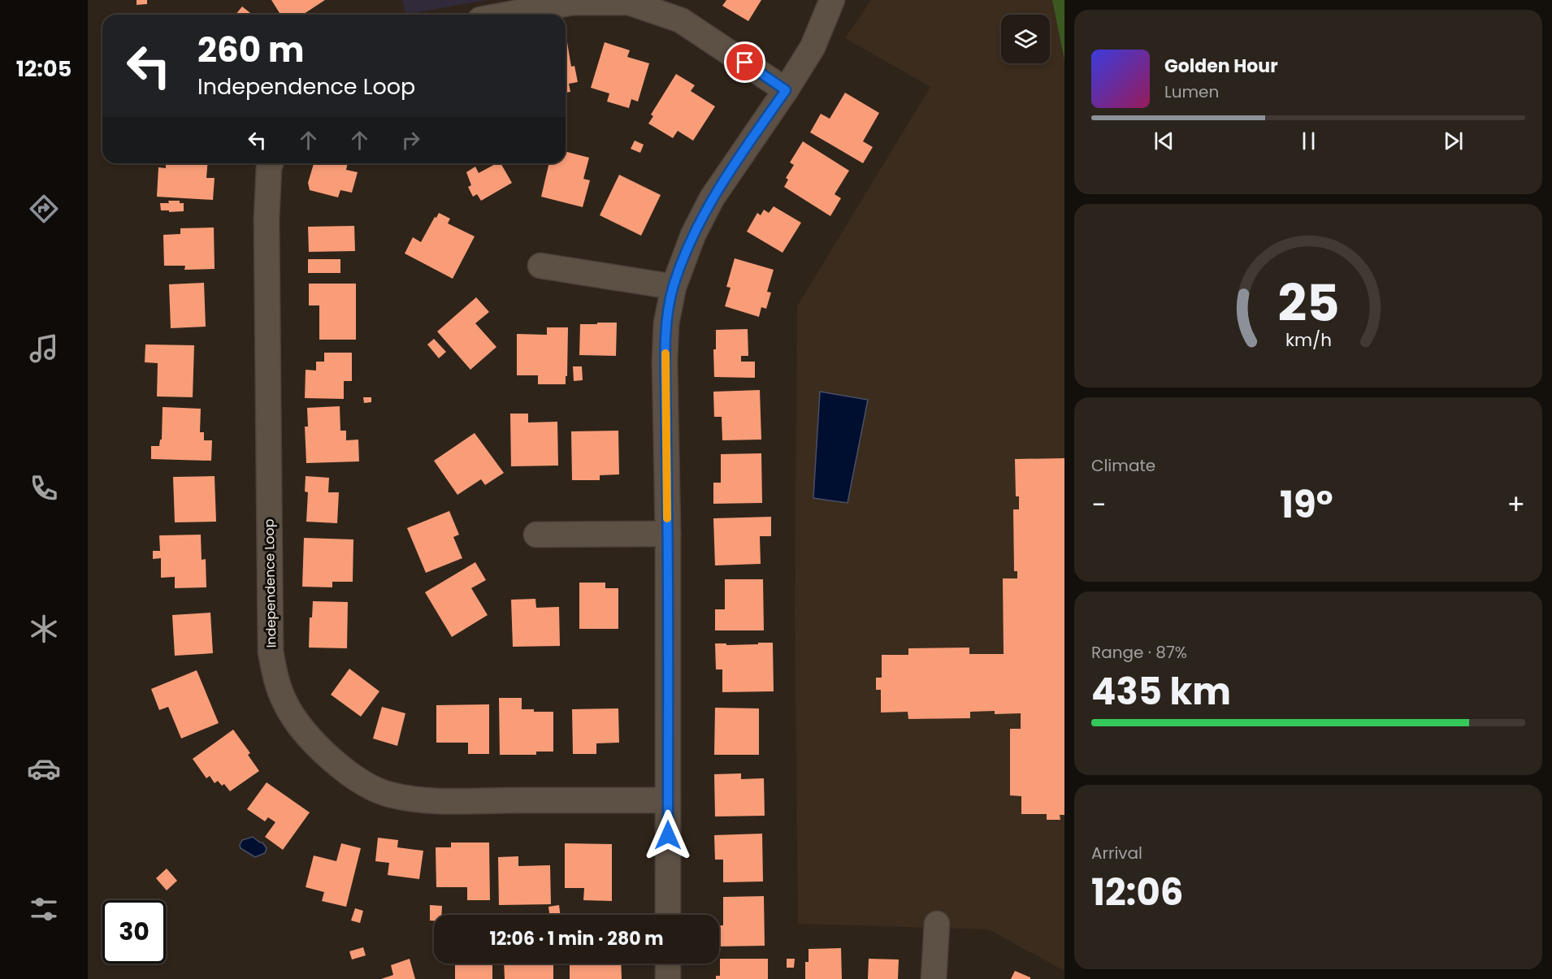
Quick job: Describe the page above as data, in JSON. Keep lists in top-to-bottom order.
{
  "streets": {
    "street": ["Independence Loop"]
  },
  "page": {
    "tabs": "12:05",
    "turn": ["260 m", "Independence Loop"],
    "song": ["Golden Hour", "Lumen"],
    "tile": [
      "Climate",
      ["Range · 87%", "435 km"],
      ["Arrival", "12:06"]
    ],
    "heat": ["−", "19°", "+"],
    "limit": "30",
    "trip": "12:06 · 1 min · 280 m",
    "gauge": ["25", "km/h"]
  }
}
